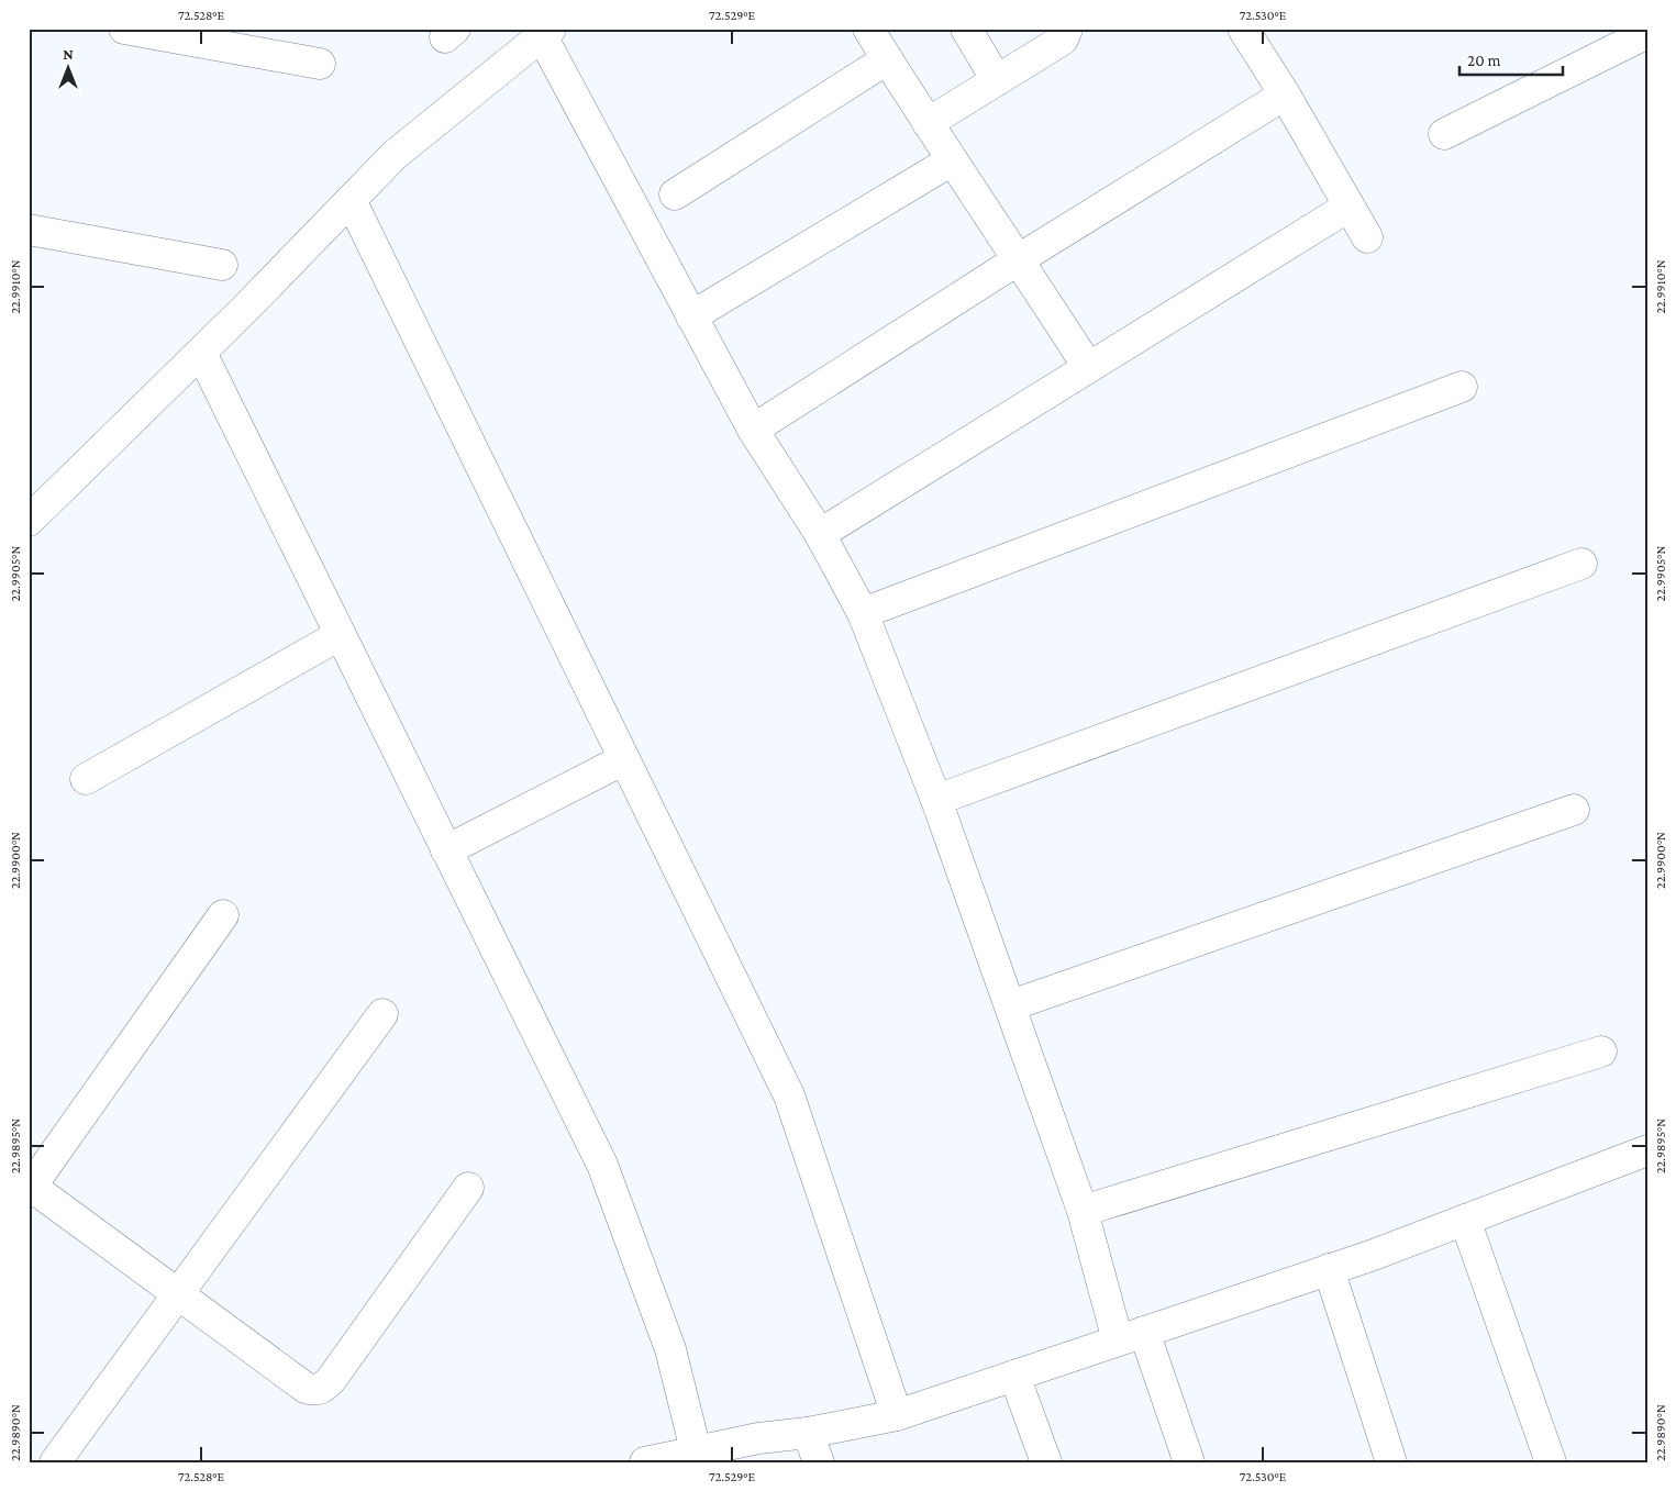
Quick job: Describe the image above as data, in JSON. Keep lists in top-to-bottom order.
{
  "scale_bar": "20 m",
  "north": "top",
  "coordinates": [
    "72.528°E",
    "72.529°E",
    "72.530°E",
    "22.9910°N",
    "22.9905°N",
    "22.9900°N",
    "22.9895°N",
    "22.9890°N"
  ]
}
